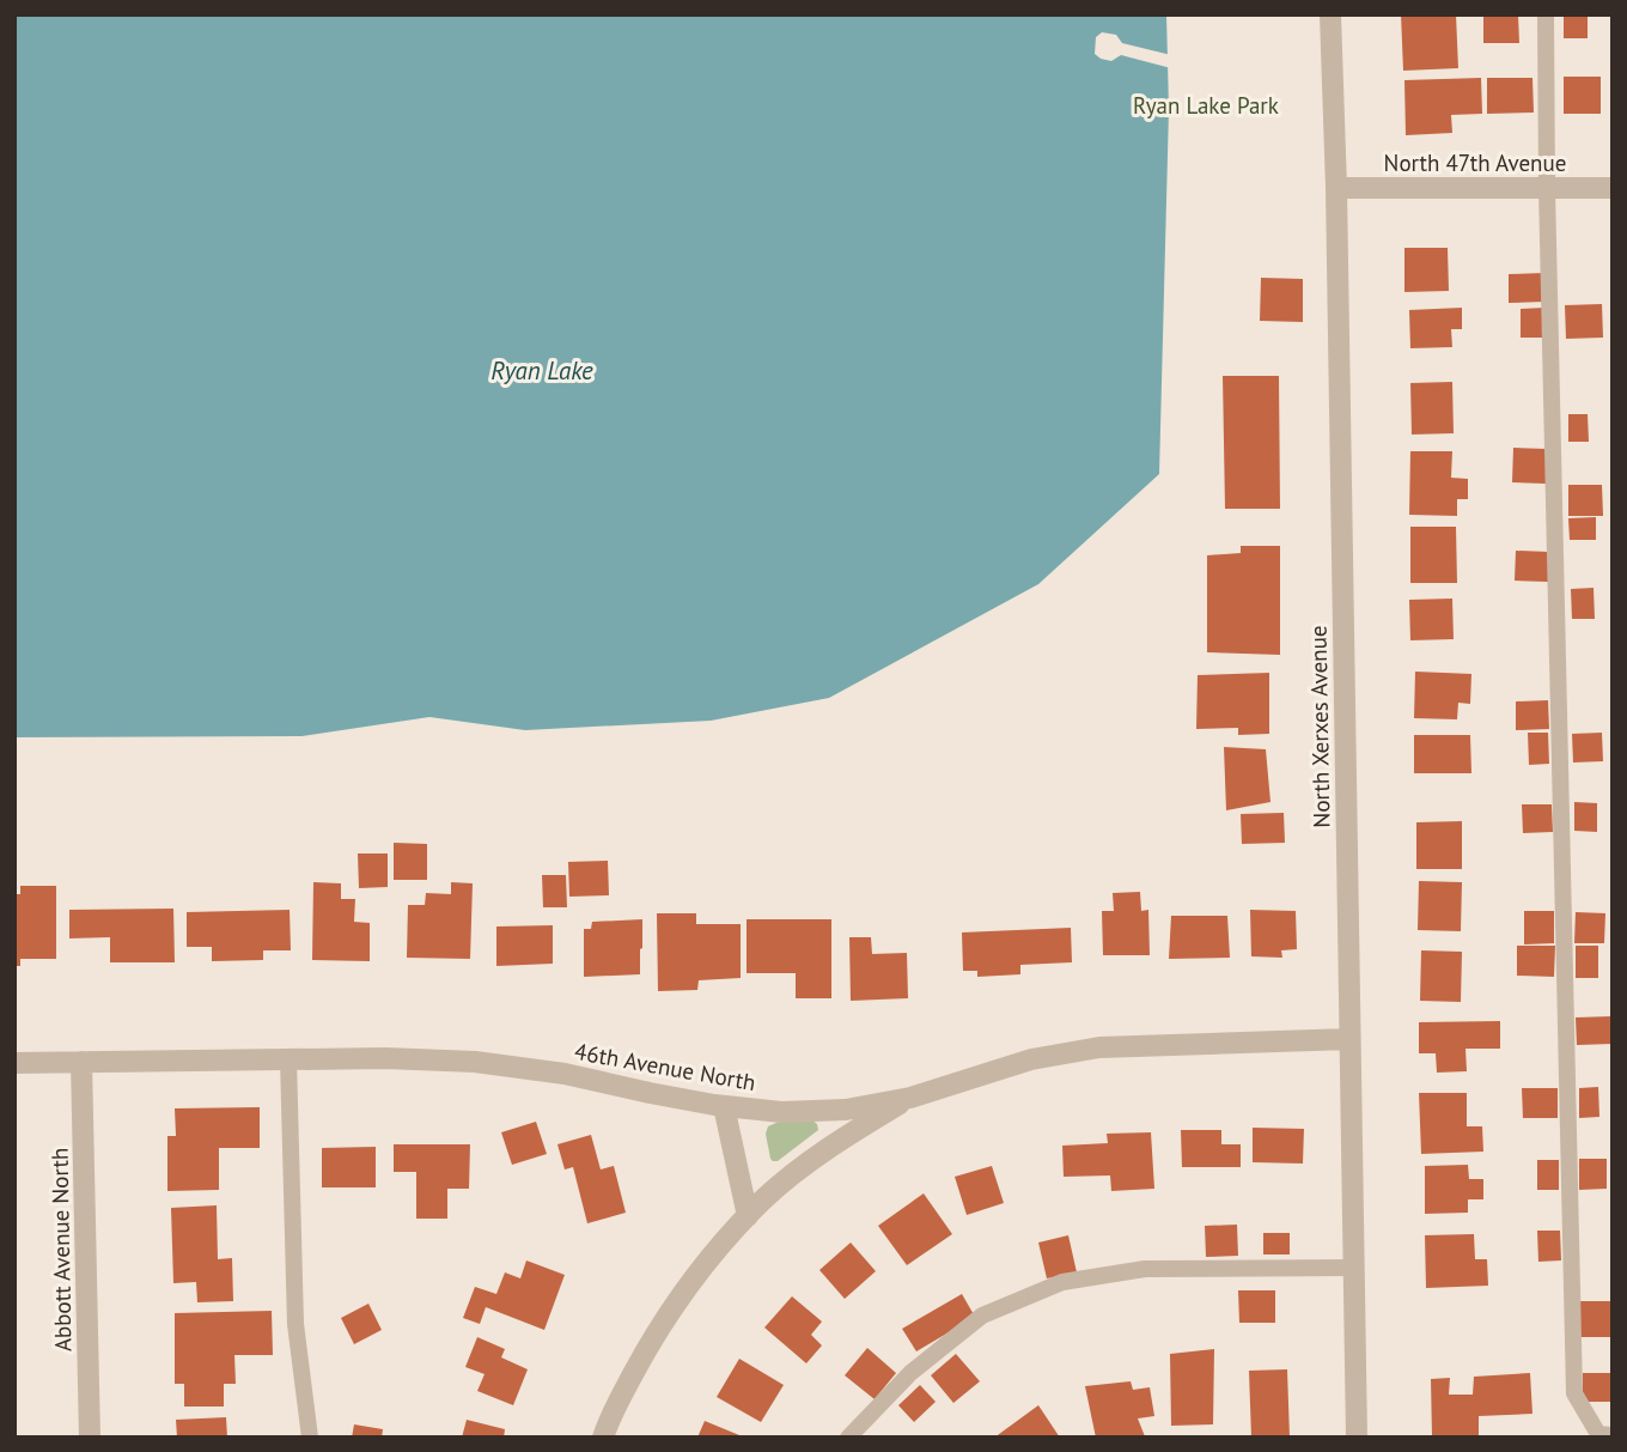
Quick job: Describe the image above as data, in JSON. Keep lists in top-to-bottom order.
{
  "streets": {
    "street": [
      "North 47th Avenue",
      "North Xerxes Avenue",
      "46th Avenue North",
      "Abbott Avenue North"
    ]
  },
  "crossings": [
    ["North 47th Avenue", "North Xerxes Avenue"],
    ["North Xerxes Avenue", "46th Avenue North"],
    ["46th Avenue North", "Abbott Avenue North"]
  ],
  "water": ["Ryan Lake"],
  "parks": ["Ryan Lake Park"]
}
